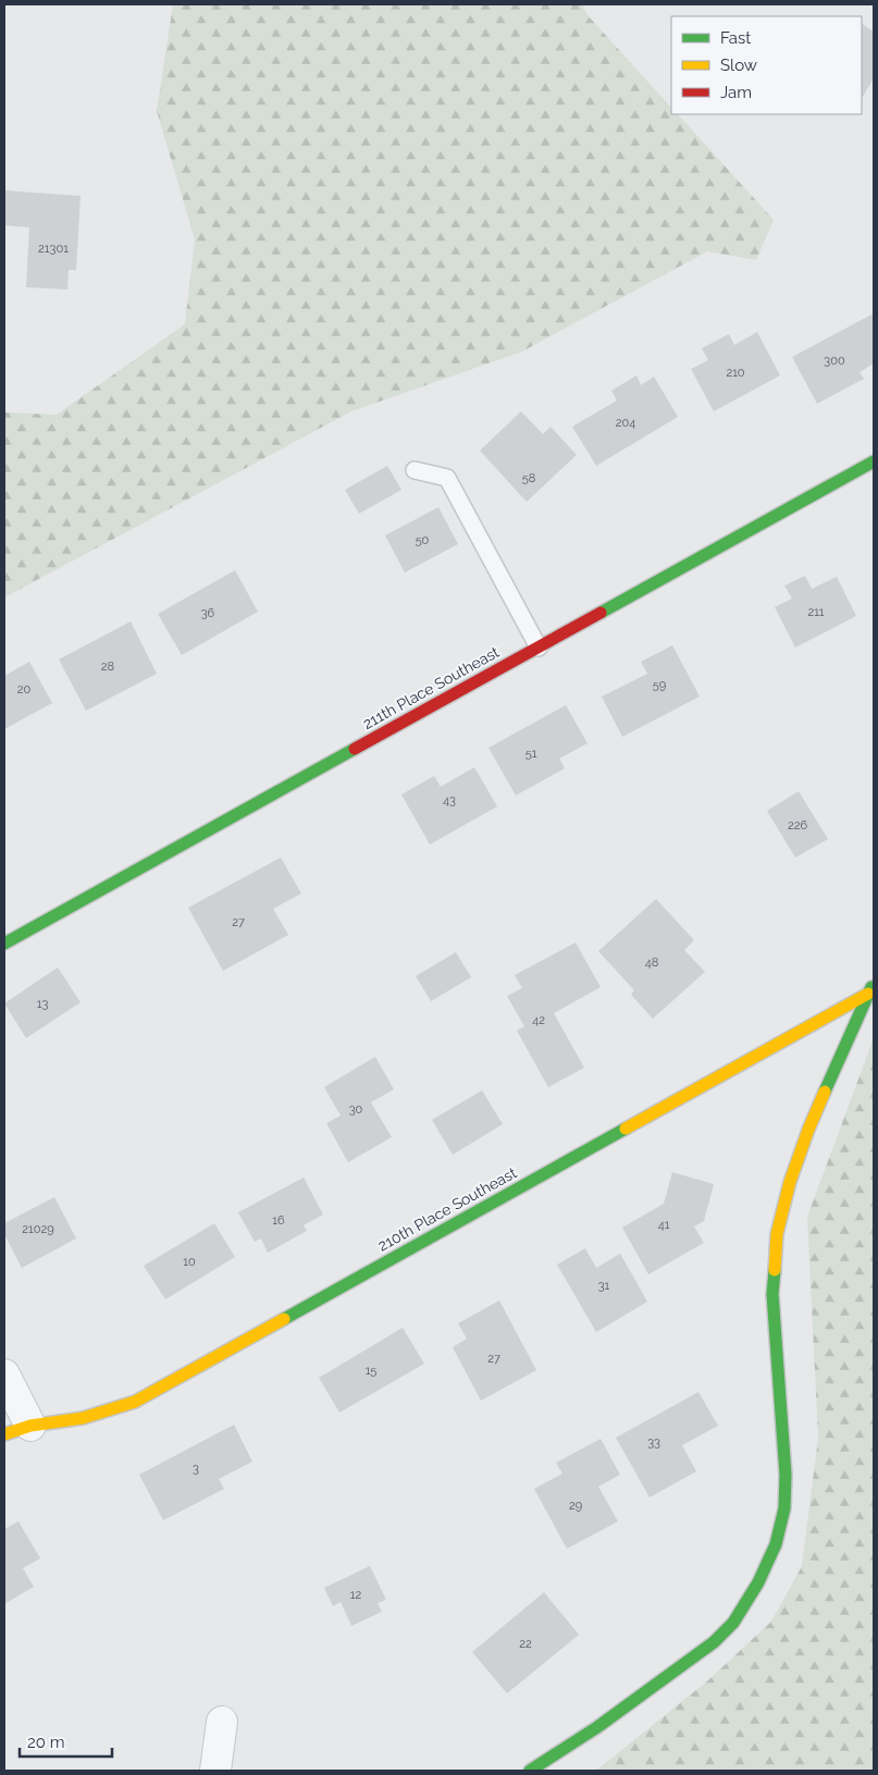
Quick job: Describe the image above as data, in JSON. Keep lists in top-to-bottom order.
{
  "streets": {
    "street": ["211th Place Southeast", "210th Place Southeast"]
  },
  "house_numbers": [
    "21301",
    "300",
    "210",
    "204",
    "58",
    "50",
    "211",
    "36",
    "28",
    "59",
    "20",
    "51",
    "43",
    "226",
    "27",
    "48",
    "13",
    "42",
    "30",
    "16",
    "41",
    "21029",
    "10",
    "31",
    "27",
    "15",
    "33",
    "3",
    "29",
    "12",
    "22"
  ],
  "legend": ["Fast", "Slow", "Jam"],
  "scale_bar": "20 m"
}
